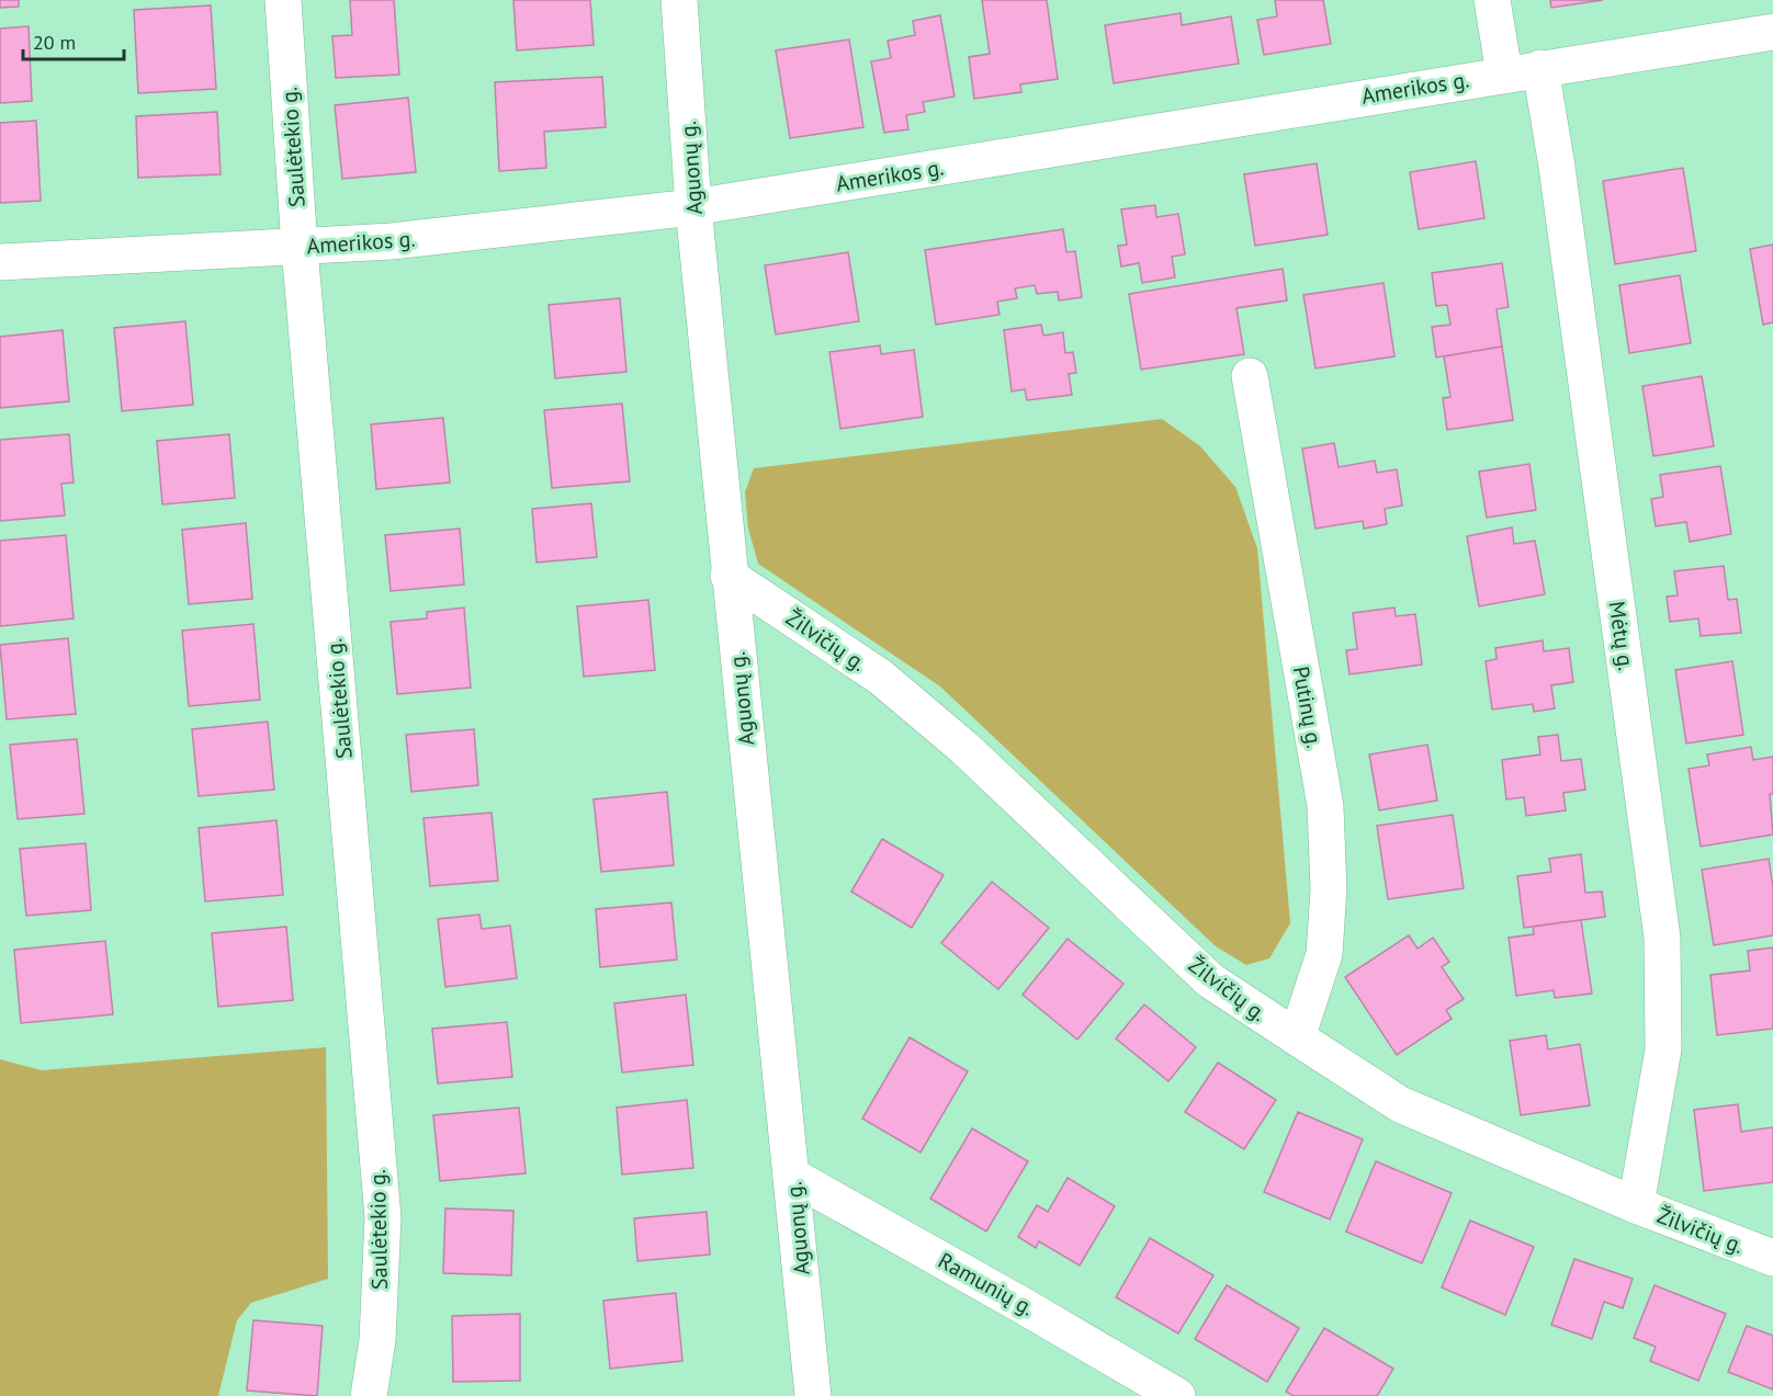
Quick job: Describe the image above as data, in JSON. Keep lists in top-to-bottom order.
{
  "streets": {
    "street": [
      "Amerikos g.",
      "Saulėtekio g.",
      "Aguonų g.",
      "Mėtų g.",
      "Žilvičių g.",
      "Putinų g.",
      "Ramunių g."
    ]
  },
  "crossings": [
    ["Amerikos g.", "Saulėtekio g."],
    ["Amerikos g.", "Aguonų g."],
    ["Amerikos g.", "Mėtų g."],
    ["Aguonų g.", "Žilvičių g."],
    ["Aguonų g.", "Ramunių g."],
    ["Mėtų g.", "Žilvičių g."],
    ["Žilvičių g.", "Putinų g."]
  ],
  "scale_bar": "20 m"
}
